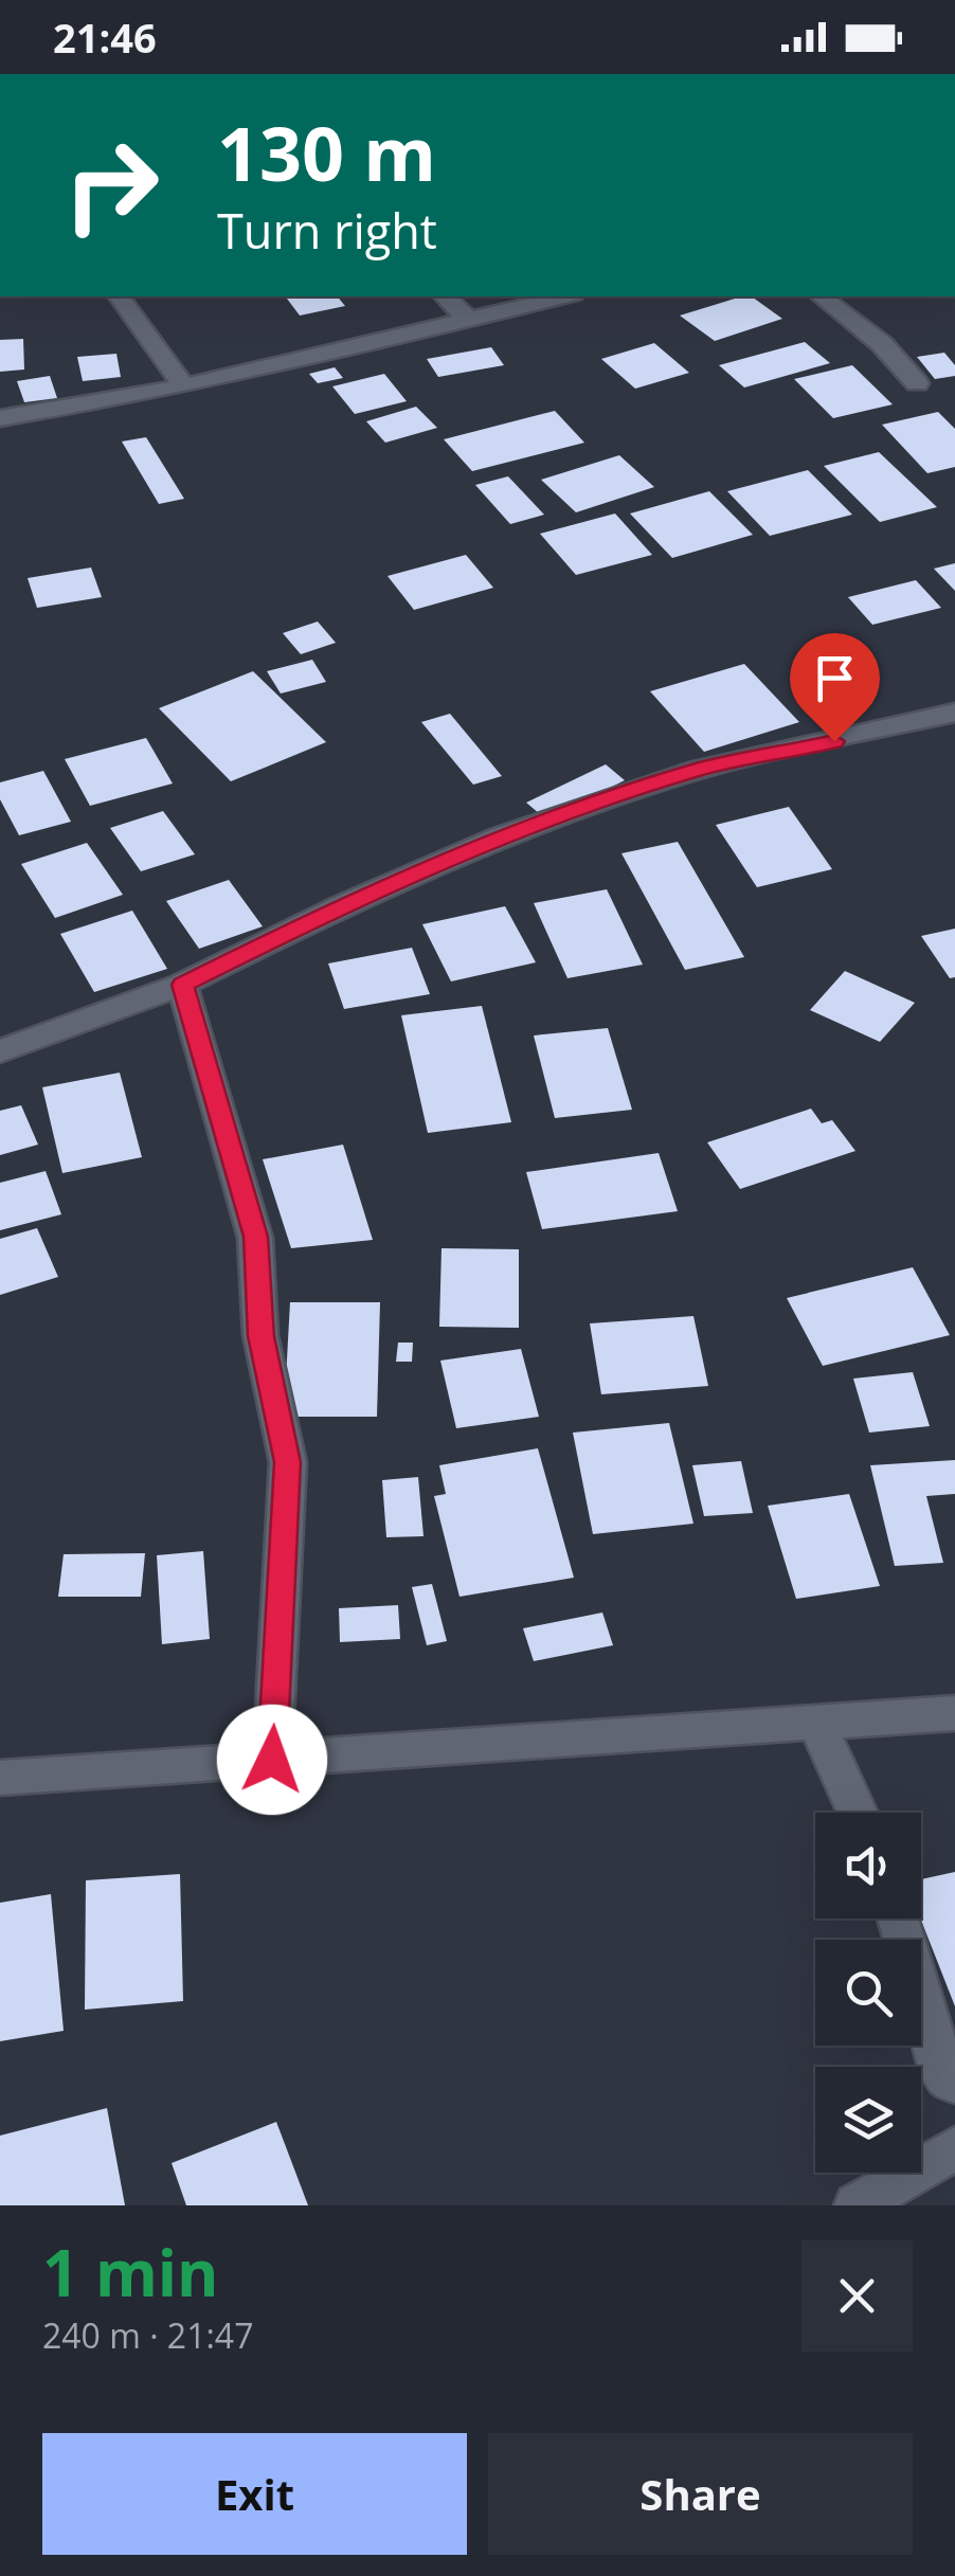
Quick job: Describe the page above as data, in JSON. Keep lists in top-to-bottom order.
{
  "page": {
    "status": "21:46",
    "turn": ["130 m", "Turn right"],
    "heading": ["1 min", "240 m · 21:47"],
    "buttons": ["Exit", "Share"]
  }
}
